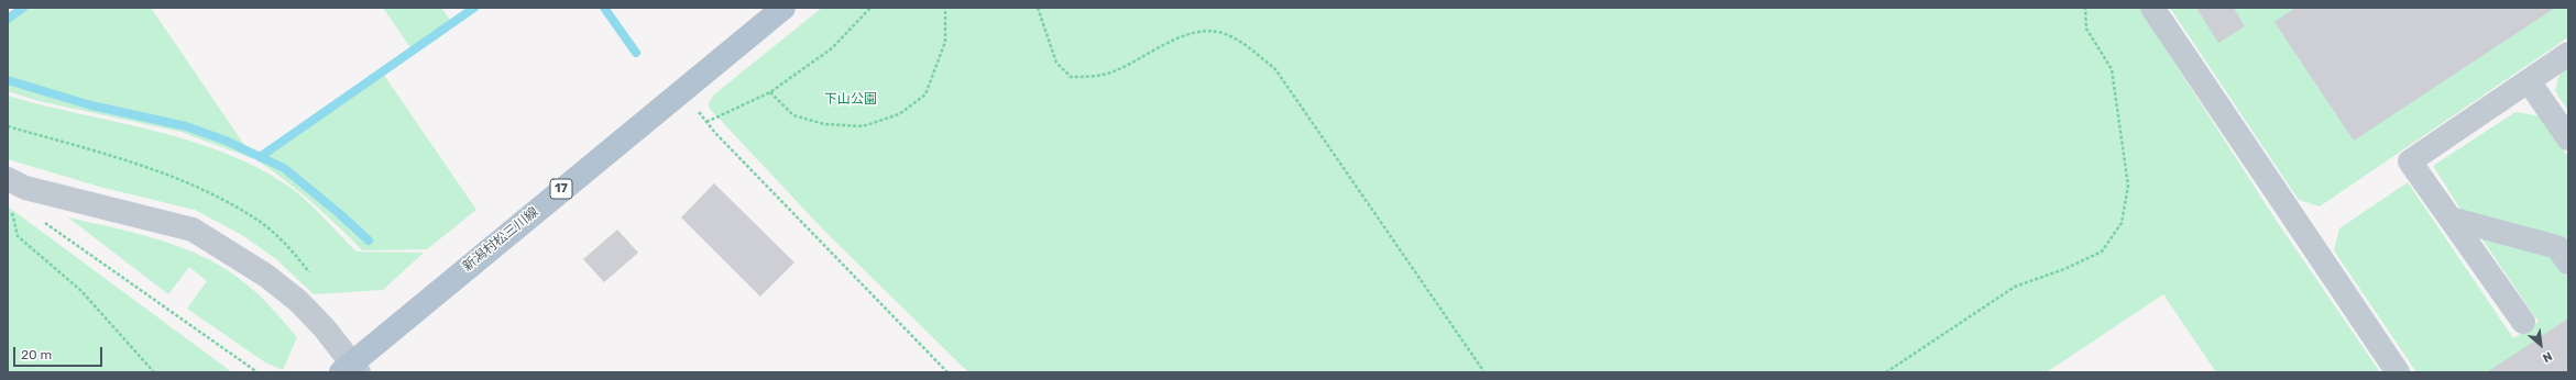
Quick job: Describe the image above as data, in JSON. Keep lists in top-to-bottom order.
{
  "streets": {
    "main road": ["17", "新潟村松三川線"]
  },
  "parks": ["下山公園"],
  "scale_bar": "20 m",
  "north": "bottom right"
}
